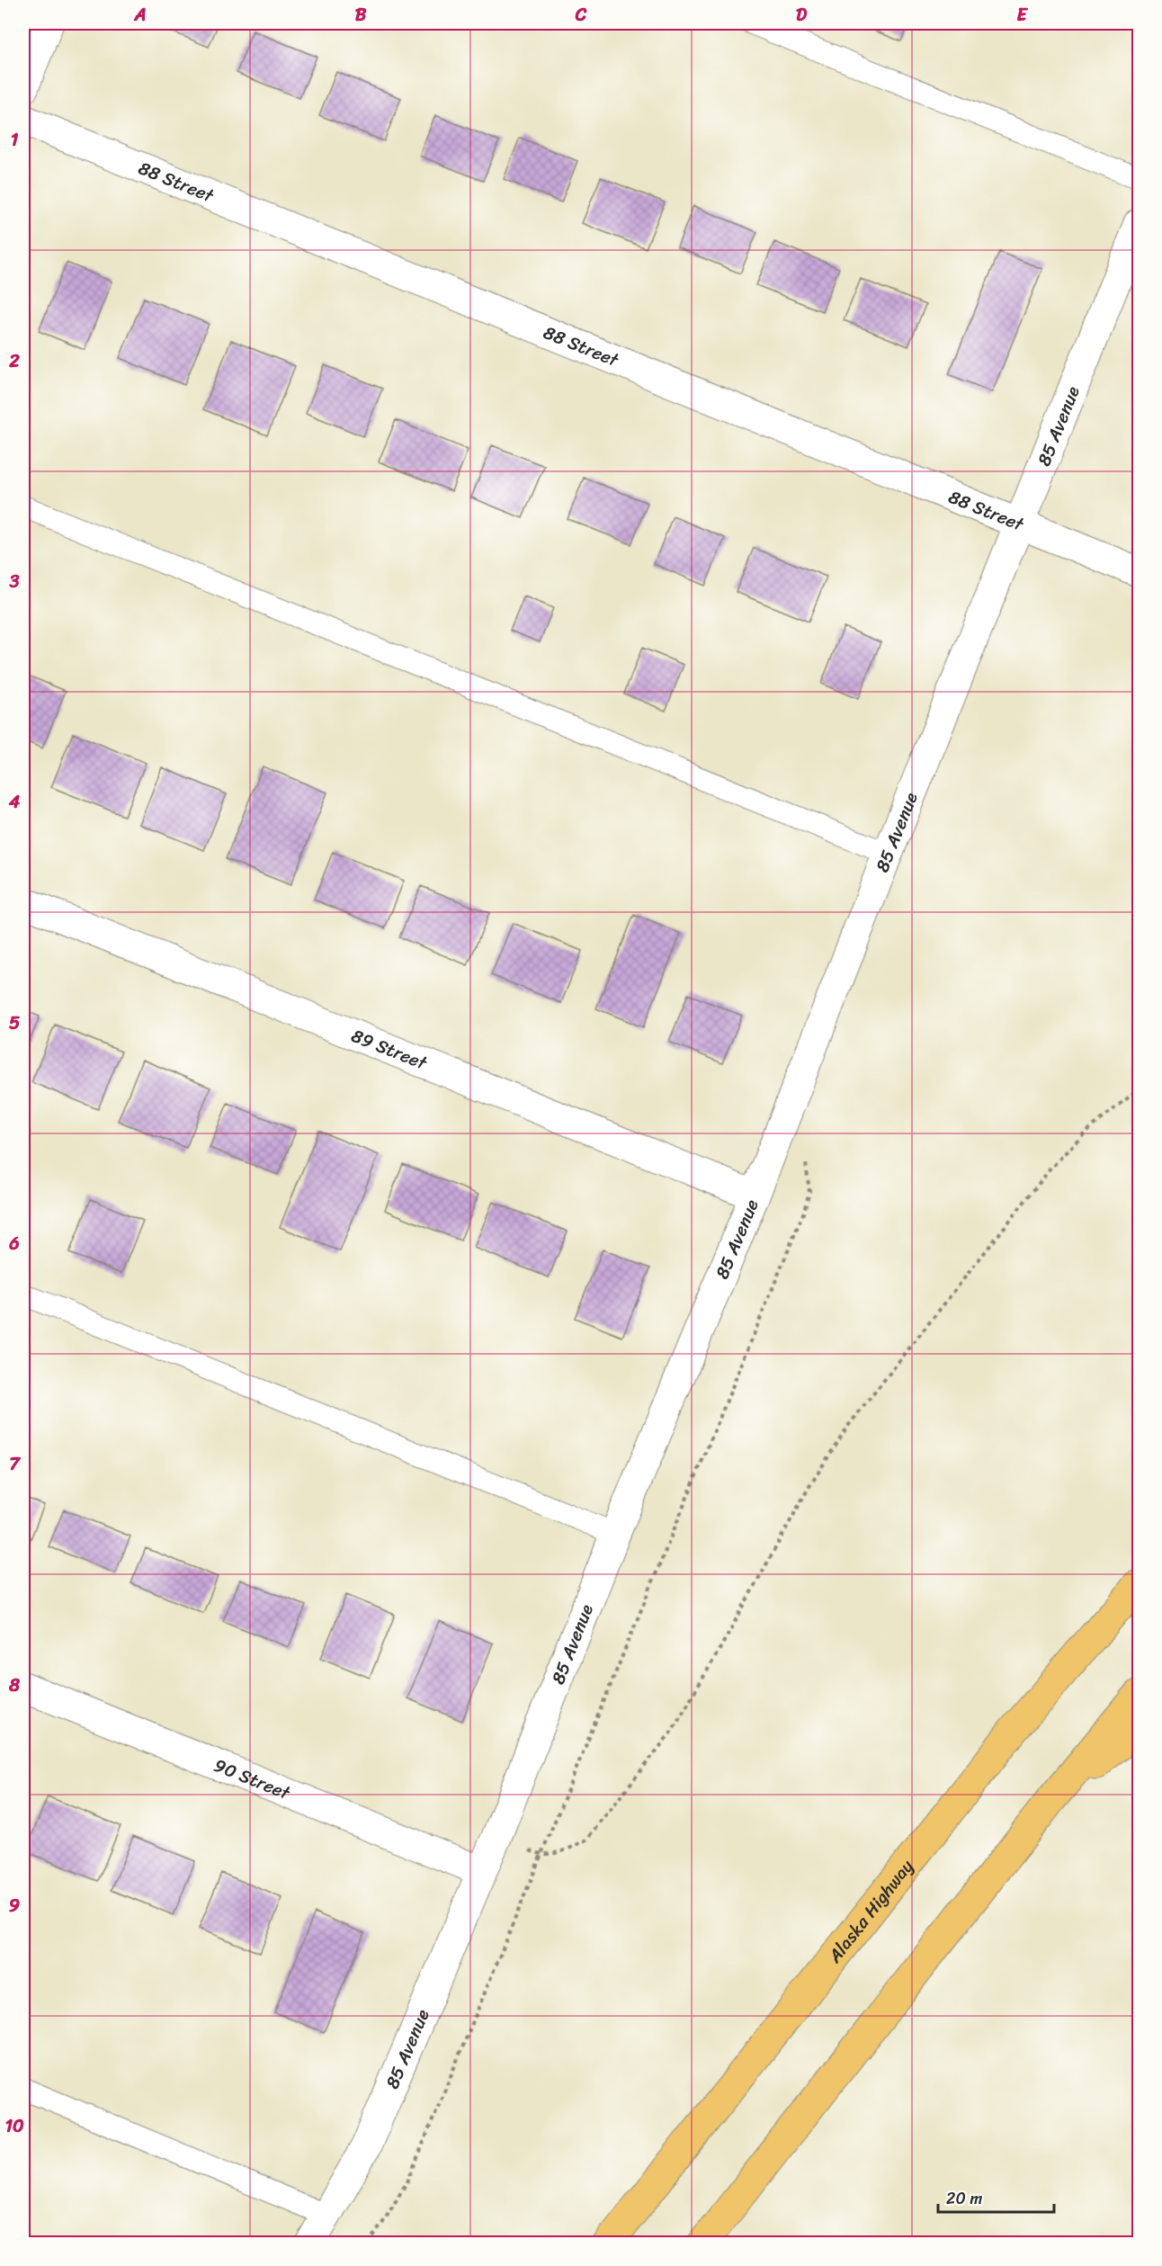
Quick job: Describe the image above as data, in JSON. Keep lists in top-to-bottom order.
{
  "streets": {
    "highway": ["Alaska Highway"],
    "street": [
      "88 Street",
      "85 Avenue",
      "89 Street",
      "90 Street"
    ]
  },
  "crossings": [
    ["88 Street", "85 Avenue"],
    ["85 Avenue", "89 Street"],
    ["85 Avenue", "90 Street"]
  ],
  "scale_bar": "20 m",
  "grid": {
    "columns": [
      "A",
      "B",
      "C",
      "D",
      "E"
    ],
    "rows": [
      "1",
      "2",
      "3",
      "4",
      "5",
      "6",
      "7",
      "8",
      "9",
      "10"
    ]
  }
}
